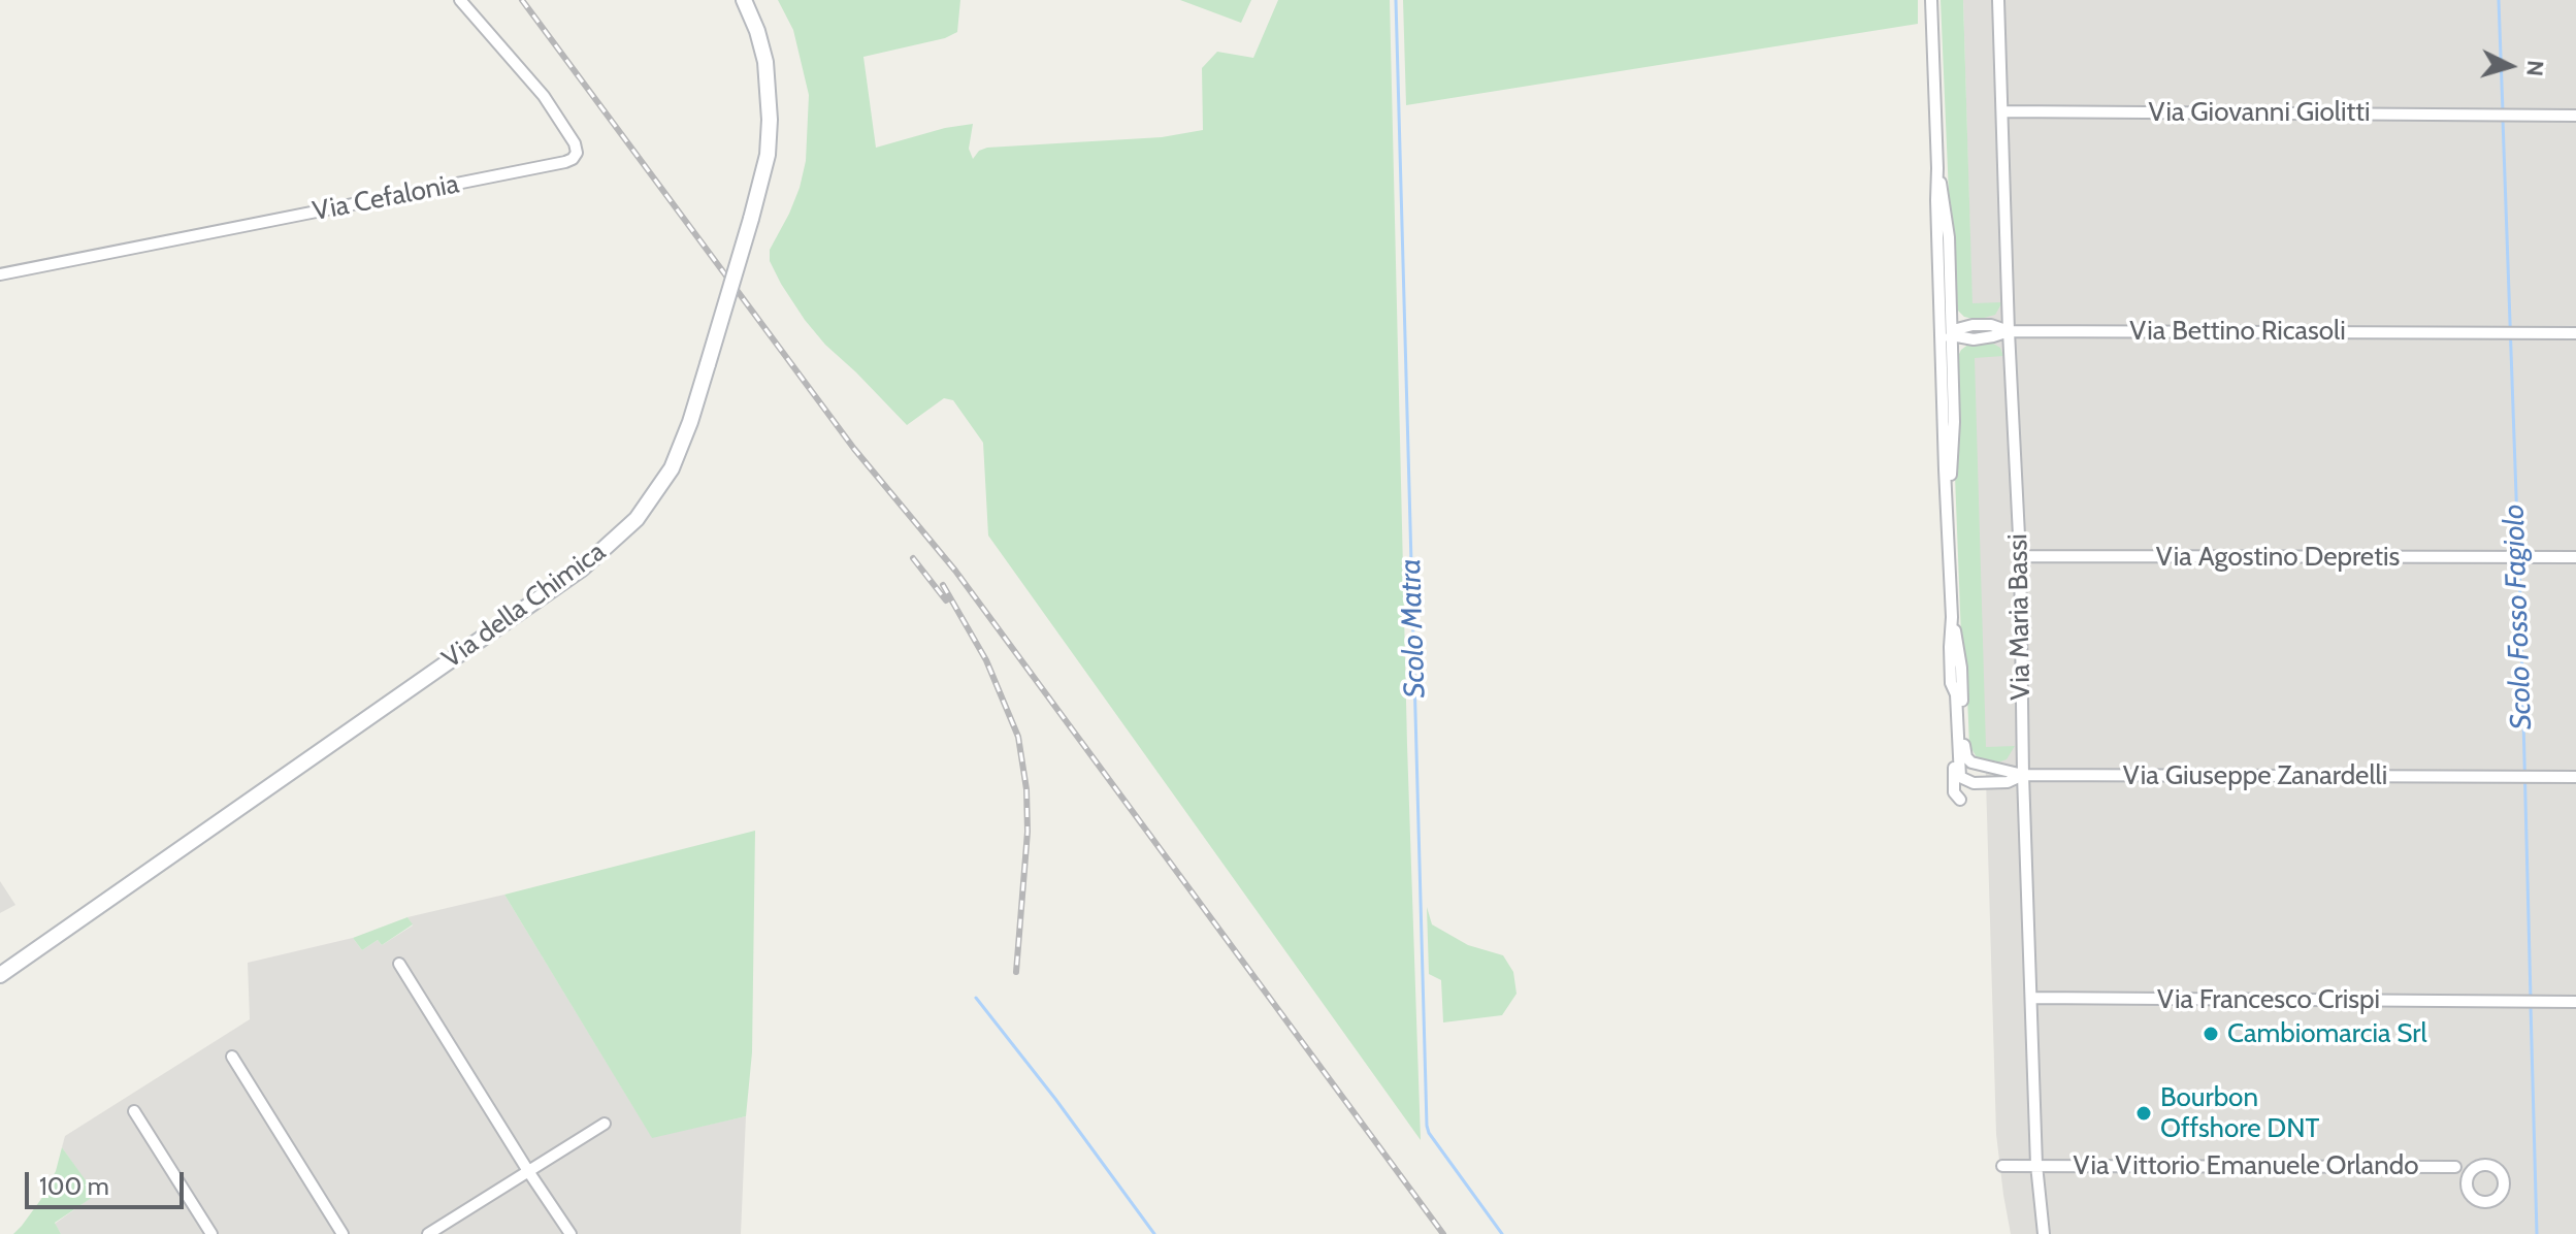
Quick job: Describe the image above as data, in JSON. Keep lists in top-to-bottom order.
{
  "streets": {
    "main road": ["Via della Chimica"],
    "street": [
      "Via Giovanni Giolitti",
      "Via Cefalonia",
      "Via Bettino Ricasoli",
      "Via Agostino Depretis",
      "Via Maria Bassi",
      "Via Giuseppe Zanardelli",
      "Via Francesco Crispi",
      "Via Vittorio Emanuele Orlando"
    ]
  },
  "crossings": [
    ["Via Giovanni Giolitti", "Via Maria Bassi"],
    ["Via Bettino Ricasoli", "Via Maria Bassi"],
    ["Via Agostino Depretis", "Via Maria Bassi"],
    ["Via Maria Bassi", "Via Giuseppe Zanardelli"],
    ["Via Maria Bassi", "Via Francesco Crispi"],
    ["Via Maria Bassi", "Via Vittorio Emanuele Orlando"]
  ],
  "water": ["Scolo Fosso Fagiolo", "Scolo Matra"],
  "places": ["Cambiomarcia Srl", "Bourbon Offshore DNT"],
  "scale_bar": "100 m",
  "north": "right"
}
